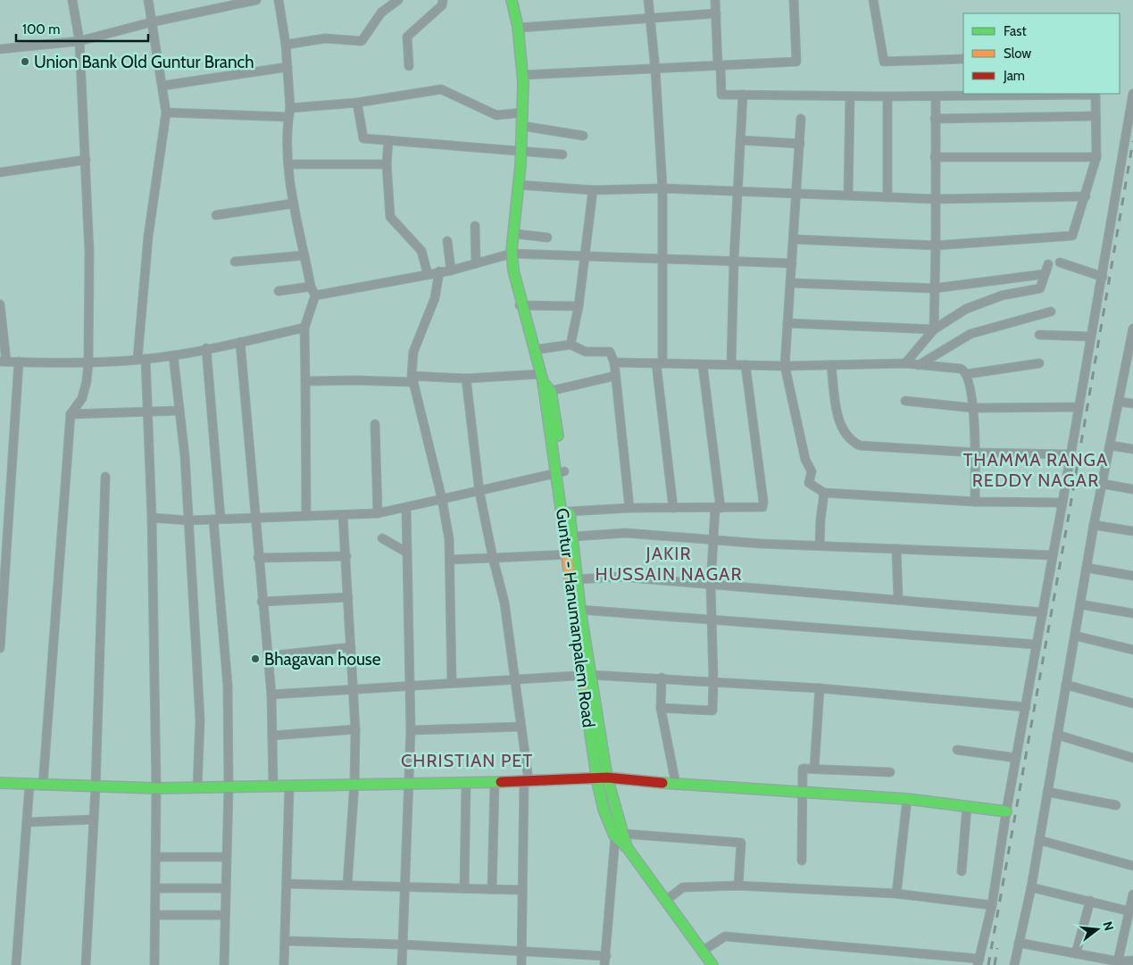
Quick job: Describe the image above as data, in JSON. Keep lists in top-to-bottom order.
{
  "streets": {
    "main road": ["Guntur - Hanumanpalem Road"]
  },
  "districts": ["THAMMA RANGA REDDY NAGAR", "JAKIR HUSSAIN NAGAR", "CHRISTIAN PET"],
  "places": ["Union Bank Old Guntur Branch", "Bhagavan house"],
  "legend": ["Fast", "Slow", "Jam"],
  "scale_bar": "100 m",
  "north": "right"
}
